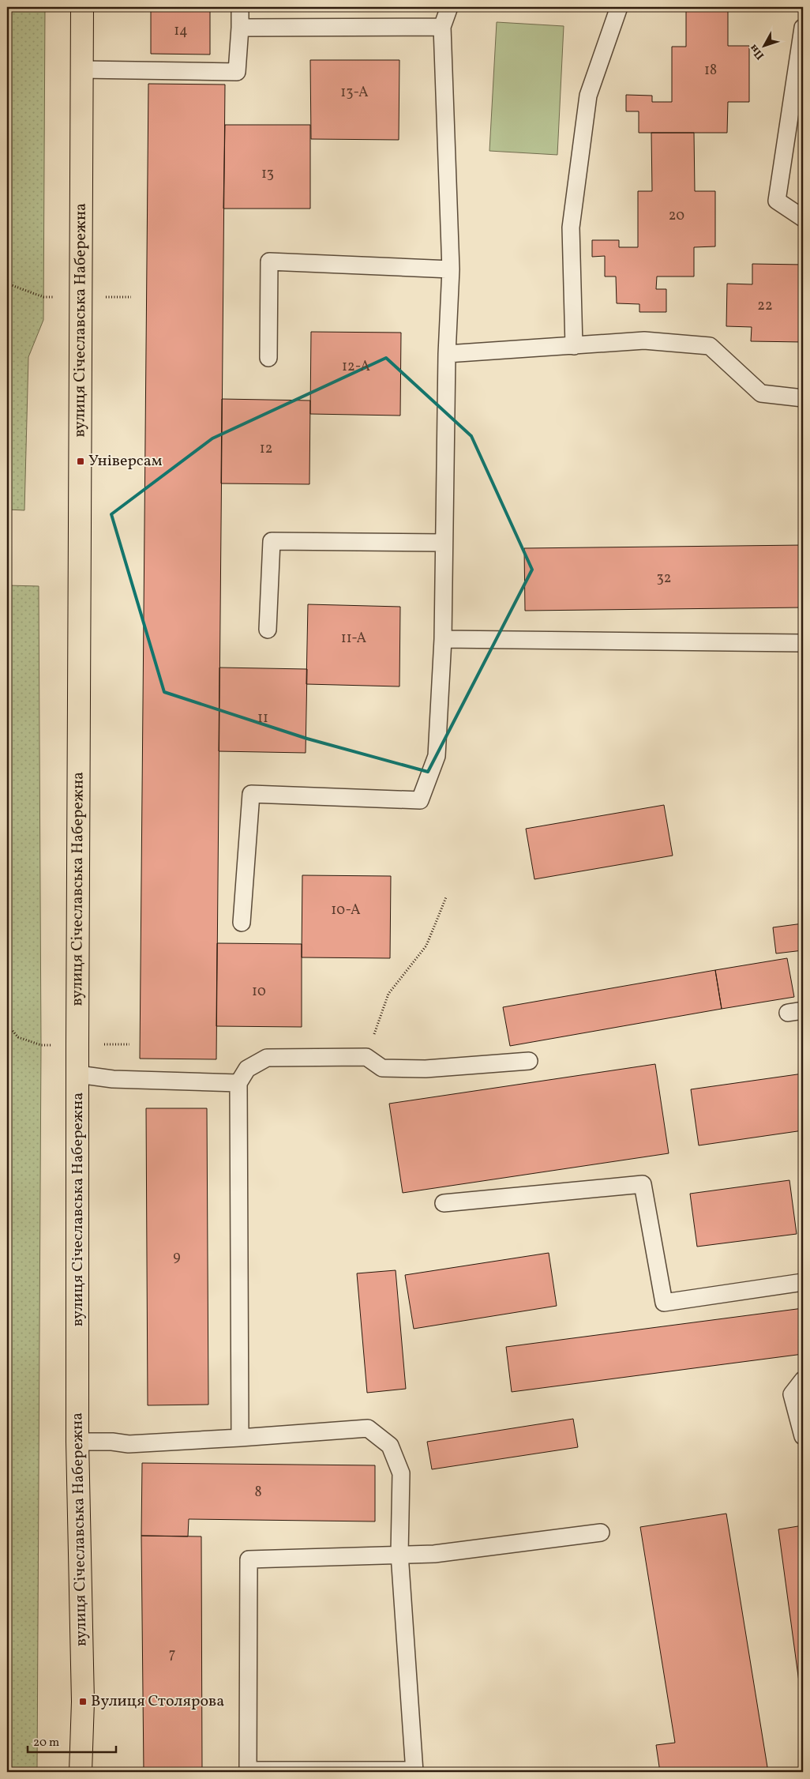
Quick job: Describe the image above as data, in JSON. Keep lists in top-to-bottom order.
{
  "streets": {
    "main road": ["вулиця Січеславська Набережна"]
  },
  "places": {
    "transit": ["Універсам", "Вулиця Столярова"]
  },
  "house_numbers": [
    "14",
    "18",
    "13-А",
    "13",
    "20",
    "22",
    "12-А",
    "12",
    "32",
    "11-А",
    "11",
    "10-А",
    "10",
    "9",
    "8",
    "7"
  ],
  "scale_bar": "20 m",
  "north": "bottom left"
}
